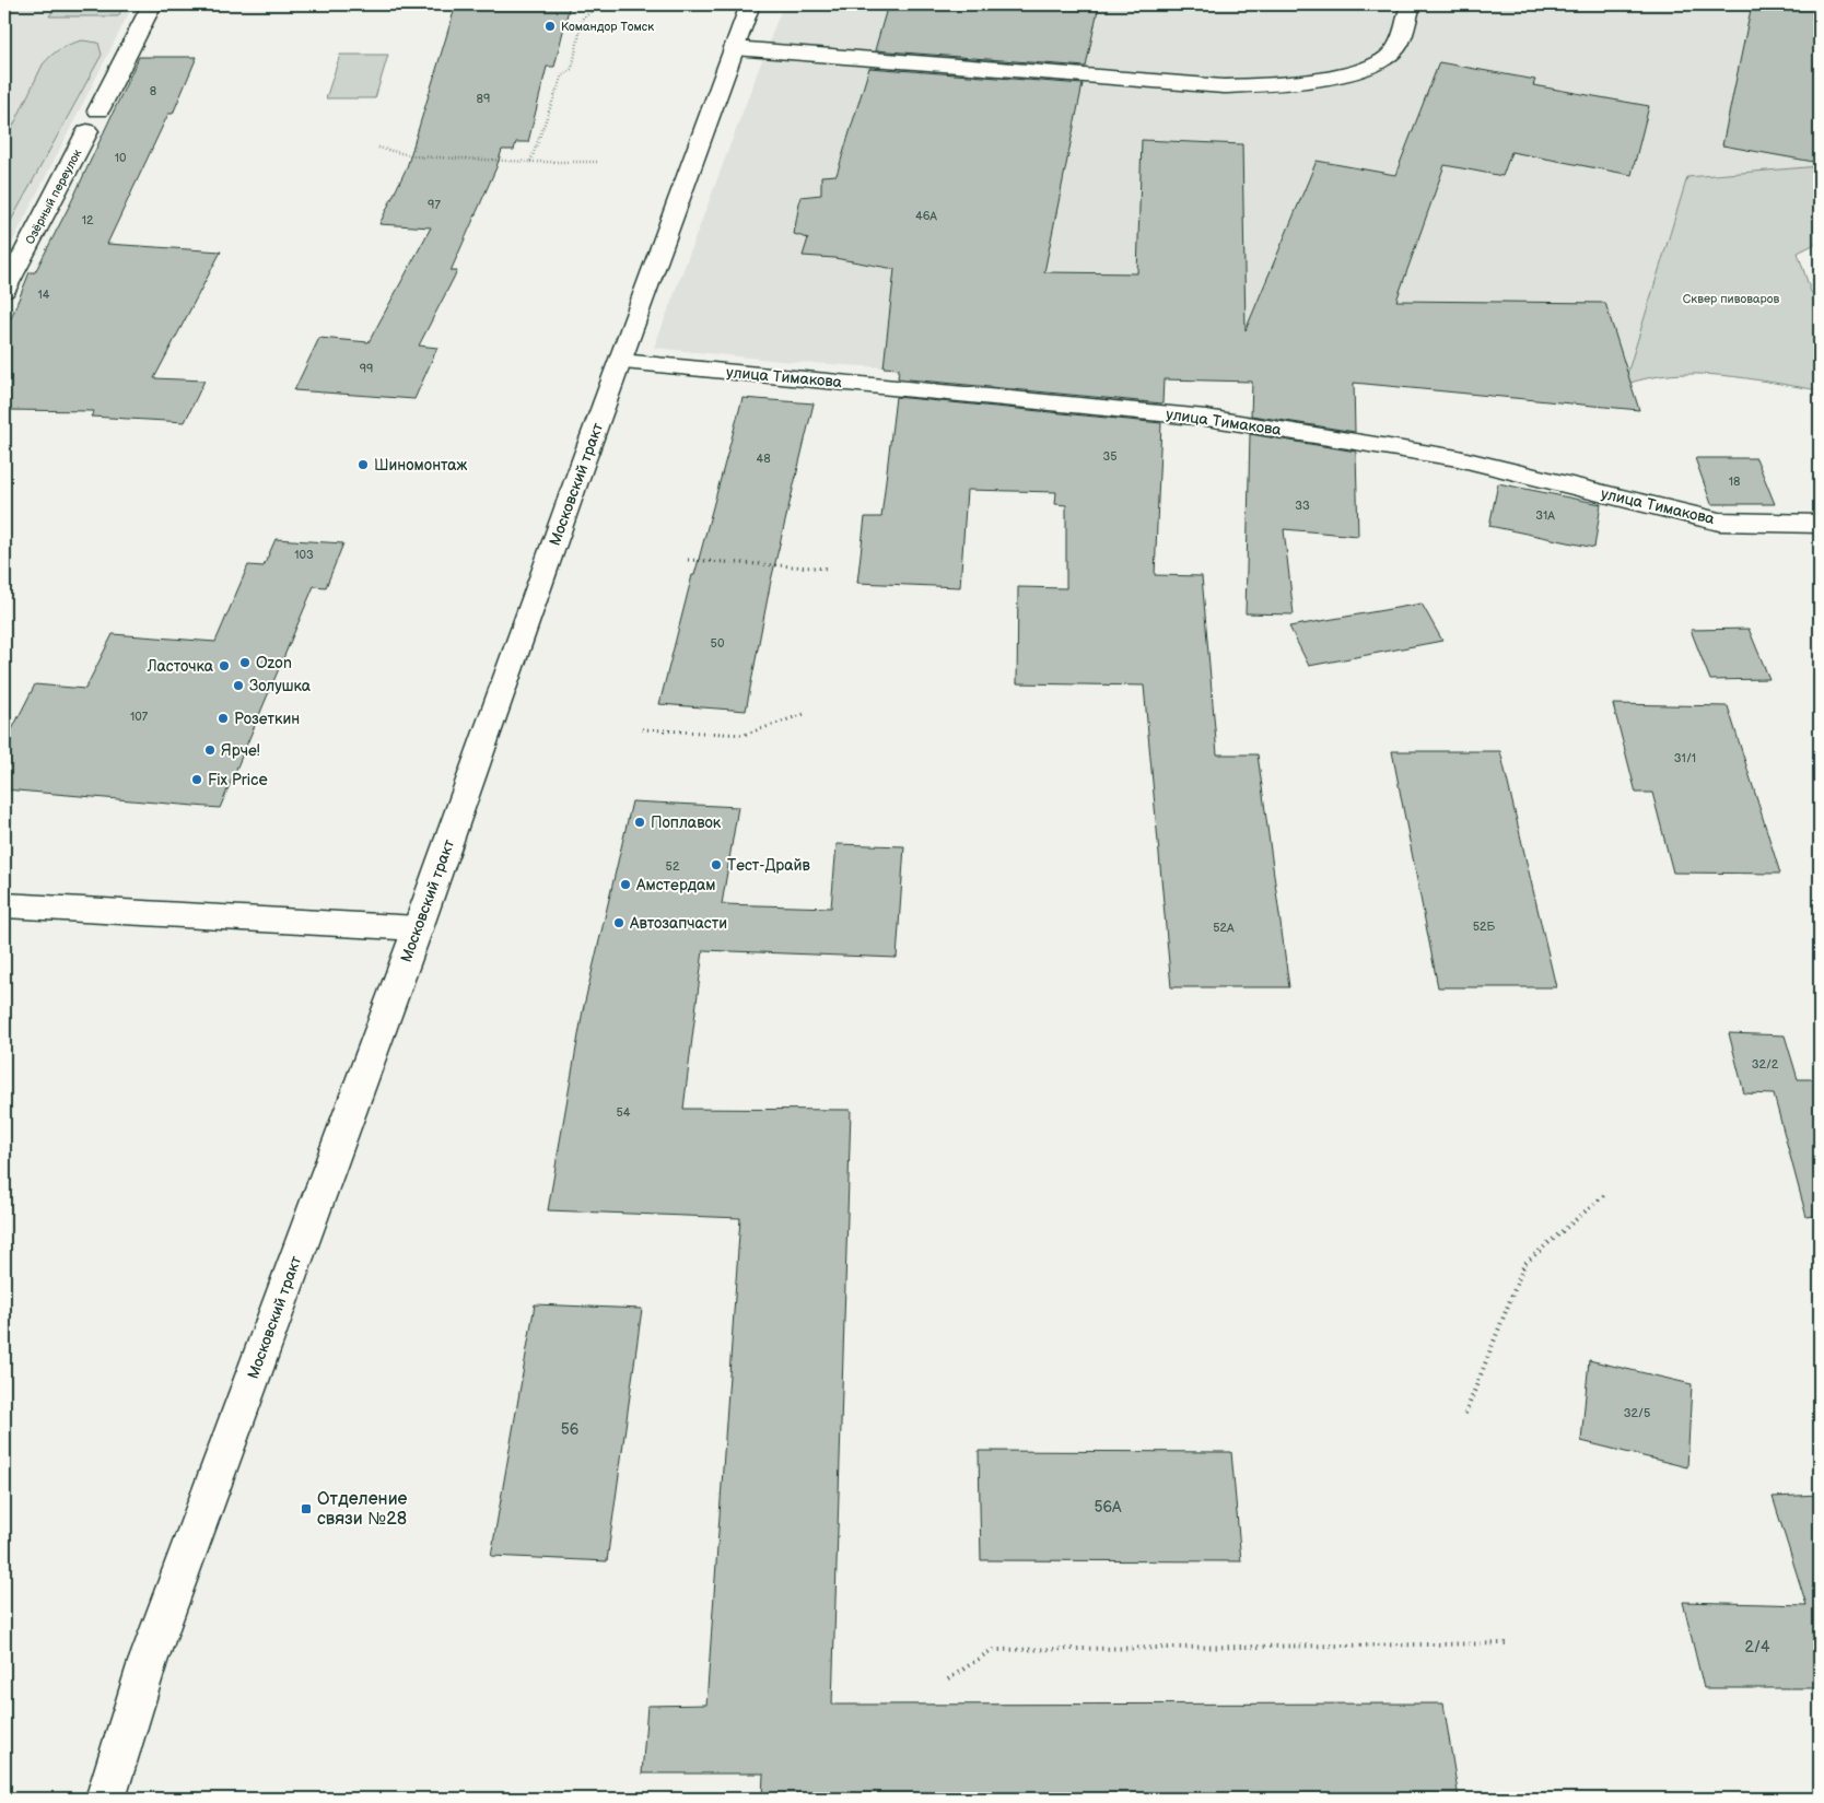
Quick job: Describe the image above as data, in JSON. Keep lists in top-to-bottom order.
{
  "streets": {
    "main road": ["Озёрный переулок", "улица Тимакова", "Московский тракт"]
  },
  "crossings": [
    ["улица Тимакова", "Московский тракт"]
  ],
  "parks": ["Сквер пивоваров"],
  "places": {
    "other": [
      "Командор Томск",
      "Шиномонтаж",
      "Ozon",
      "Ласточка",
      "Золушка",
      "Розеткин",
      "Ярче!",
      "Fix Price",
      "Поплавок",
      "Тест-Драйв",
      "Амстердам",
      "Автозапчасти"
    ],
    "transit": ["Отделение связи №28"]
  },
  "house_numbers": [
    "8",
    "89",
    "10",
    "97",
    "46А",
    "12",
    "14",
    "99",
    "35",
    "48",
    "18",
    "33",
    "31А",
    "103",
    "50",
    "107",
    "31/1",
    "52",
    "52Б",
    "52А",
    "32/2",
    "54",
    "32/5",
    "56",
    "56А",
    "2/4"
  ]
}
